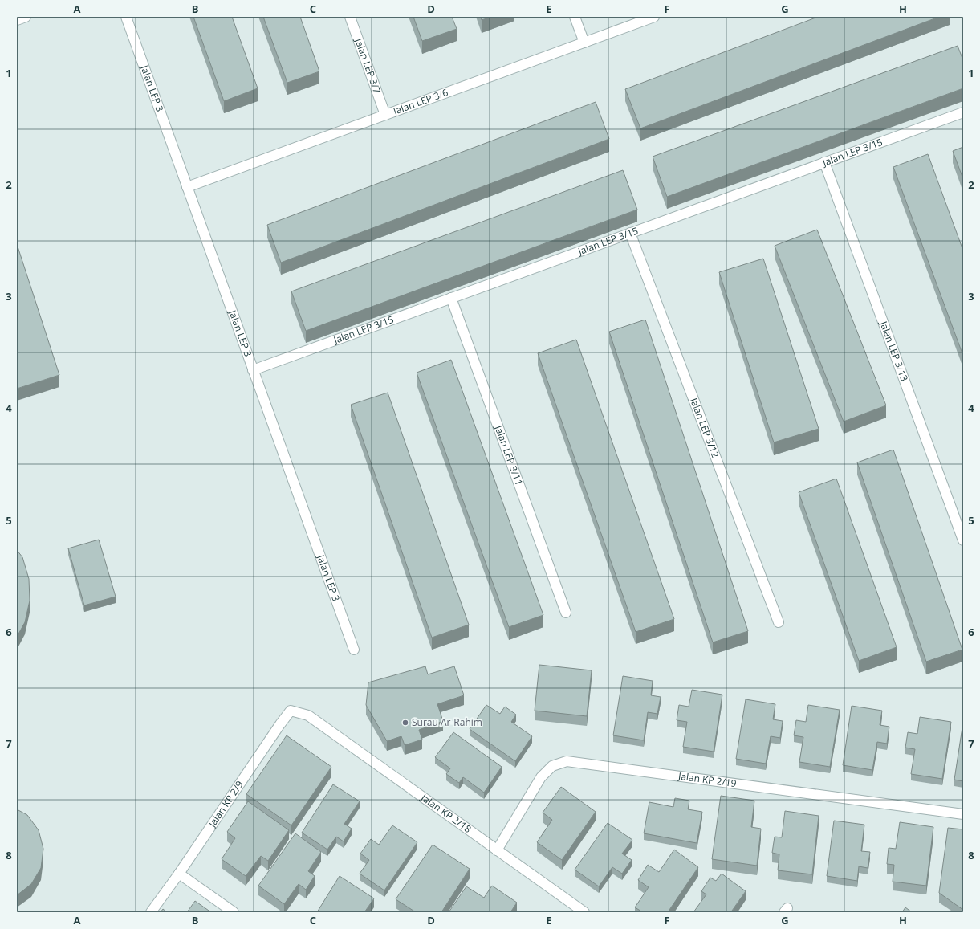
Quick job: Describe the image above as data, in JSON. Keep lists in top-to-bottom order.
{
  "streets": {
    "street": [
      "Jalan LEP 3/7",
      "Jalan LEP 3",
      "Jalan LEP 3/6",
      "Jalan LEP 3/15",
      "Jalan LEP 3/13",
      "Jalan LEP 3/12",
      "Jalan LEP 3/11",
      "Jalan KP 2/19",
      "Jalan KP 2/9",
      "Jalan KP 2/18"
    ]
  },
  "crossings": [
    ["Jalan LEP 3/7", "Jalan LEP 3/6"],
    ["Jalan LEP 3", "Jalan LEP 3/6"],
    ["Jalan LEP 3", "Jalan LEP 3/15"],
    ["Jalan LEP 3/15", "Jalan LEP 3/13"],
    ["Jalan LEP 3/15", "Jalan LEP 3/12"],
    ["Jalan LEP 3/15", "Jalan LEP 3/11"],
    ["Jalan KP 2/19", "Jalan KP 2/18"],
    ["Jalan KP 2/9", "Jalan KP 2/18"]
  ],
  "places": ["Surau Ar-Rahim"],
  "grid": {
    "columns": [
      "A",
      "B",
      "C",
      "D",
      "E",
      "F",
      "G",
      "H"
    ],
    "rows": [
      "1",
      "2",
      "3",
      "4",
      "5",
      "6",
      "7",
      "8"
    ]
  }
}
